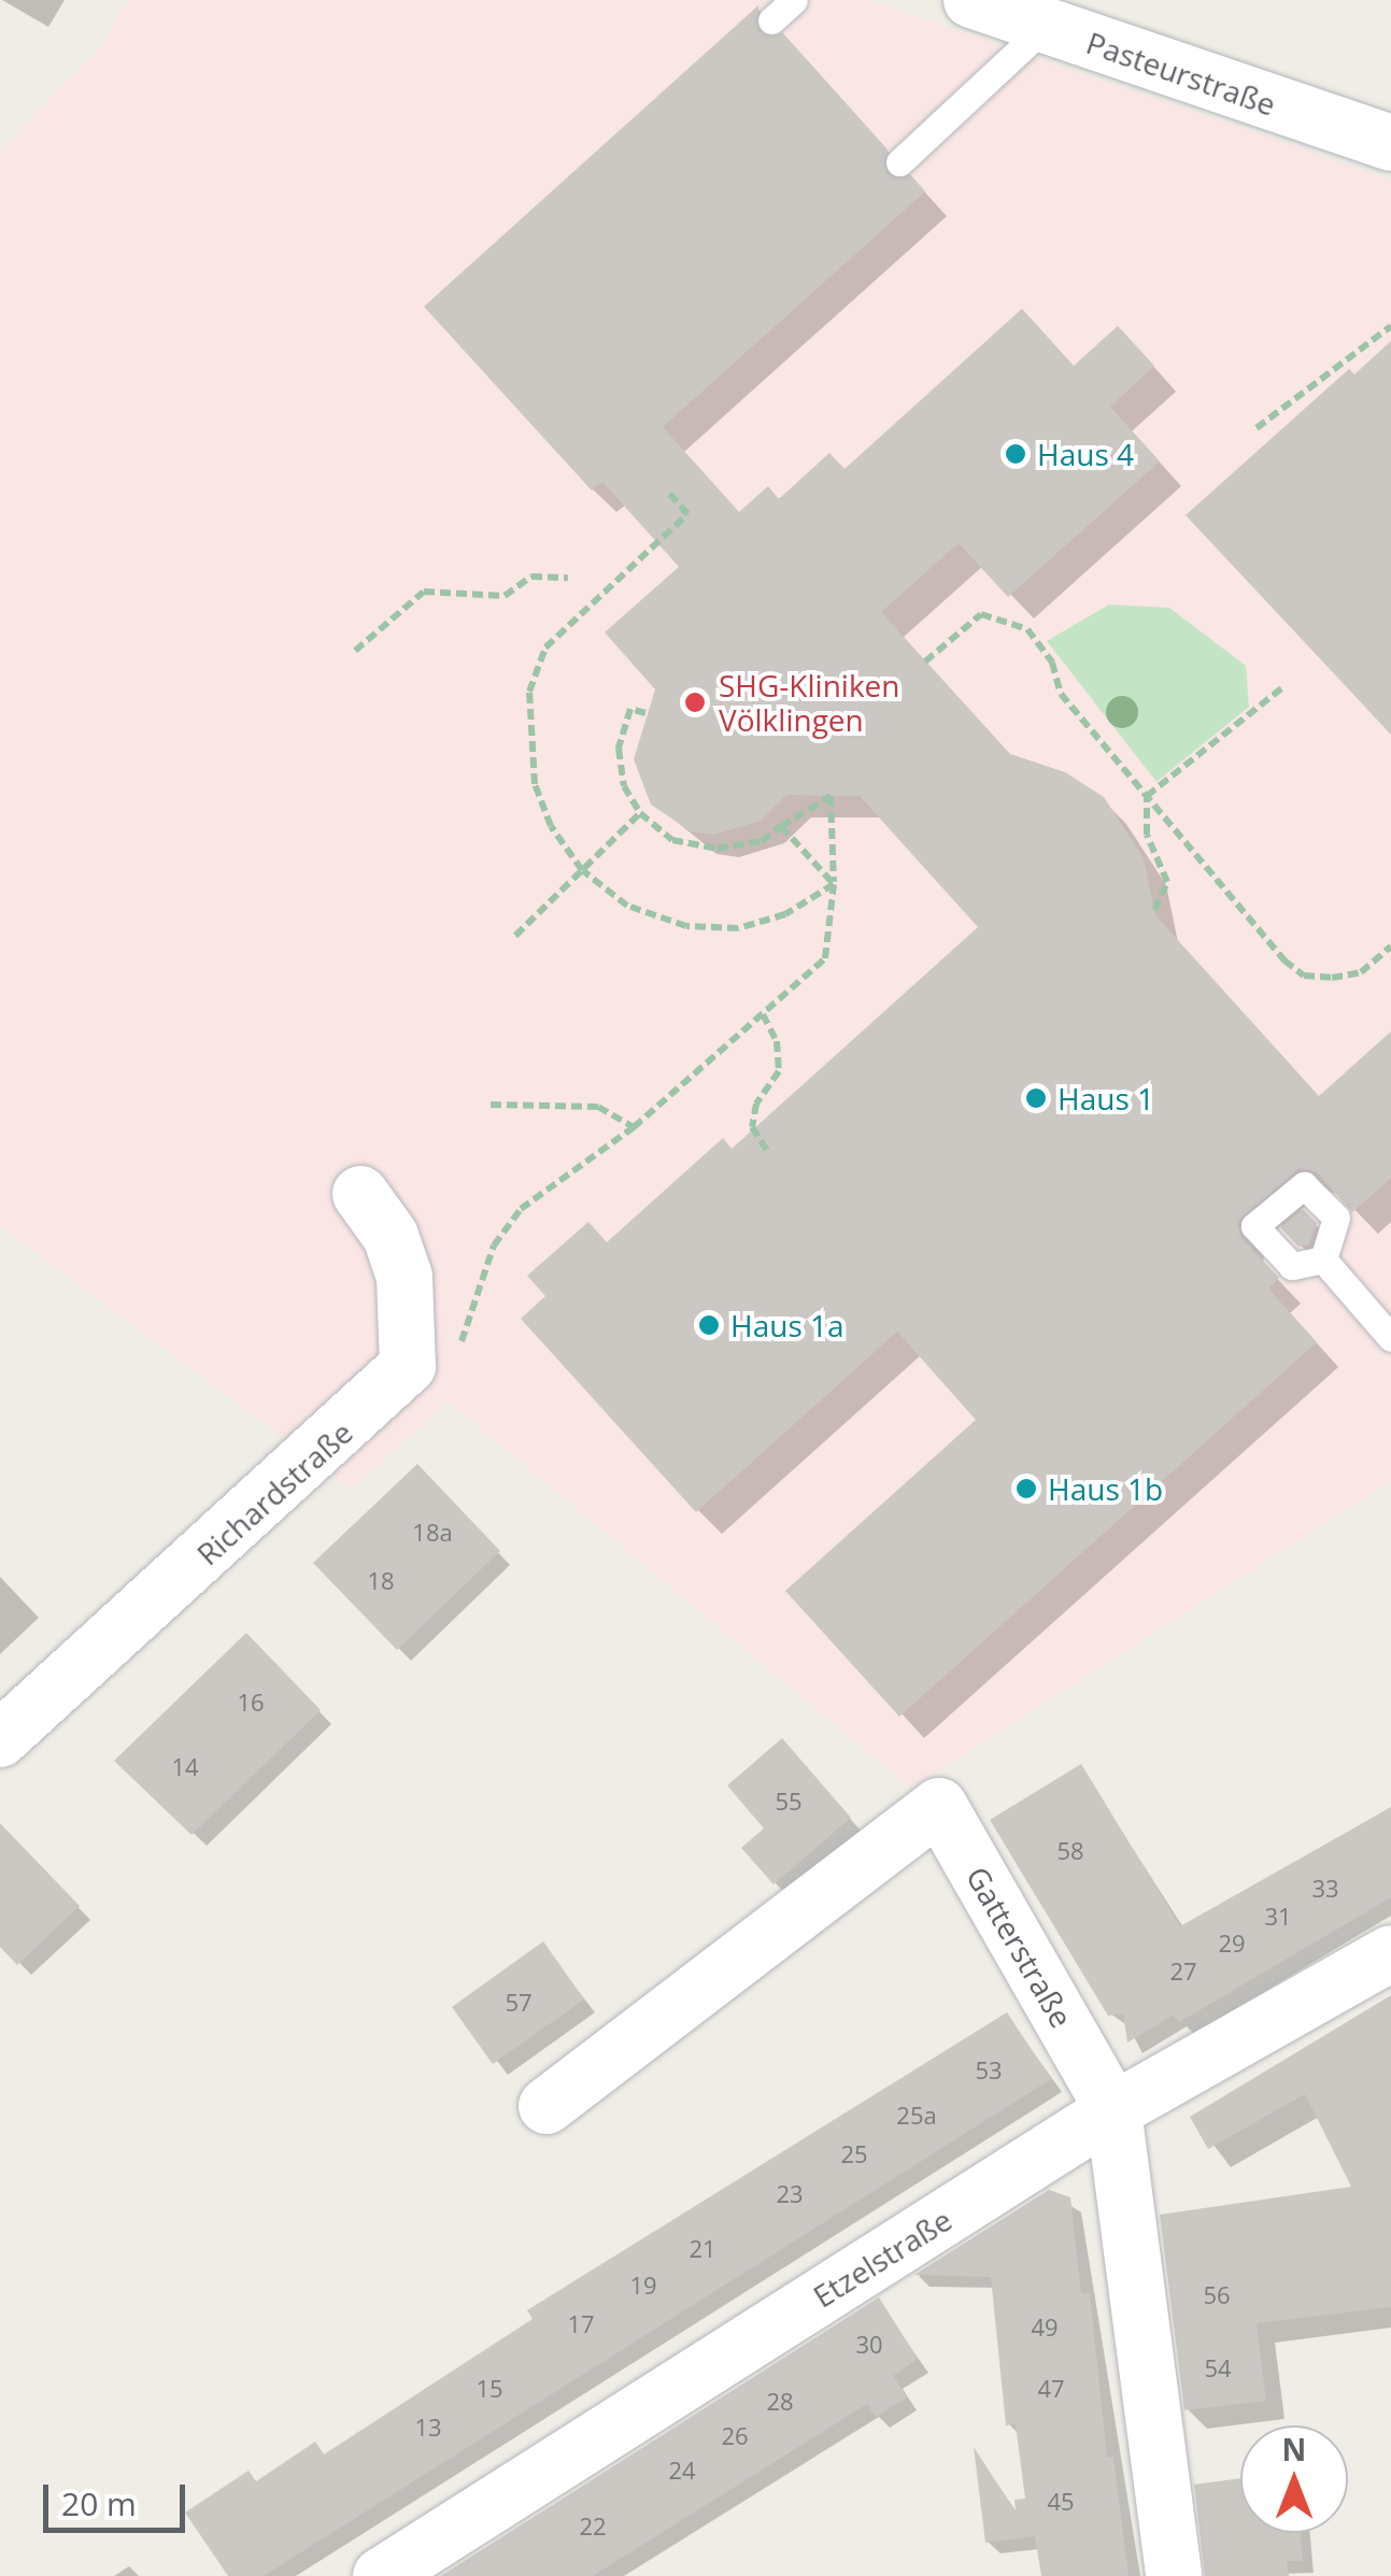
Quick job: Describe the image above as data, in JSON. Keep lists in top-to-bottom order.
{
  "streets": {
    "street": [
      "Pasteurstraße",
      "Richardstraße",
      "Gatterstraße",
      "Etzelstraße"
    ]
  },
  "crossings": [
    ["Gatterstraße", "Etzelstraße"]
  ],
  "places": [
    "Haus 4",
    "SHG-Kliniken Völklingen",
    "Haus 1",
    "Haus 1a",
    "Haus 1b"
  ],
  "house_numbers": [
    "18a",
    "18",
    "16",
    "14",
    "55",
    "58",
    "33",
    "31",
    "29",
    "27",
    "57",
    "53",
    "25a",
    "25",
    "23",
    "21",
    "19",
    "56",
    "17",
    "49",
    "30",
    "54",
    "15",
    "47",
    "28",
    "13",
    "26",
    "24",
    "45",
    "22"
  ],
  "scale_bar": "20 m",
  "north": "top"
}
